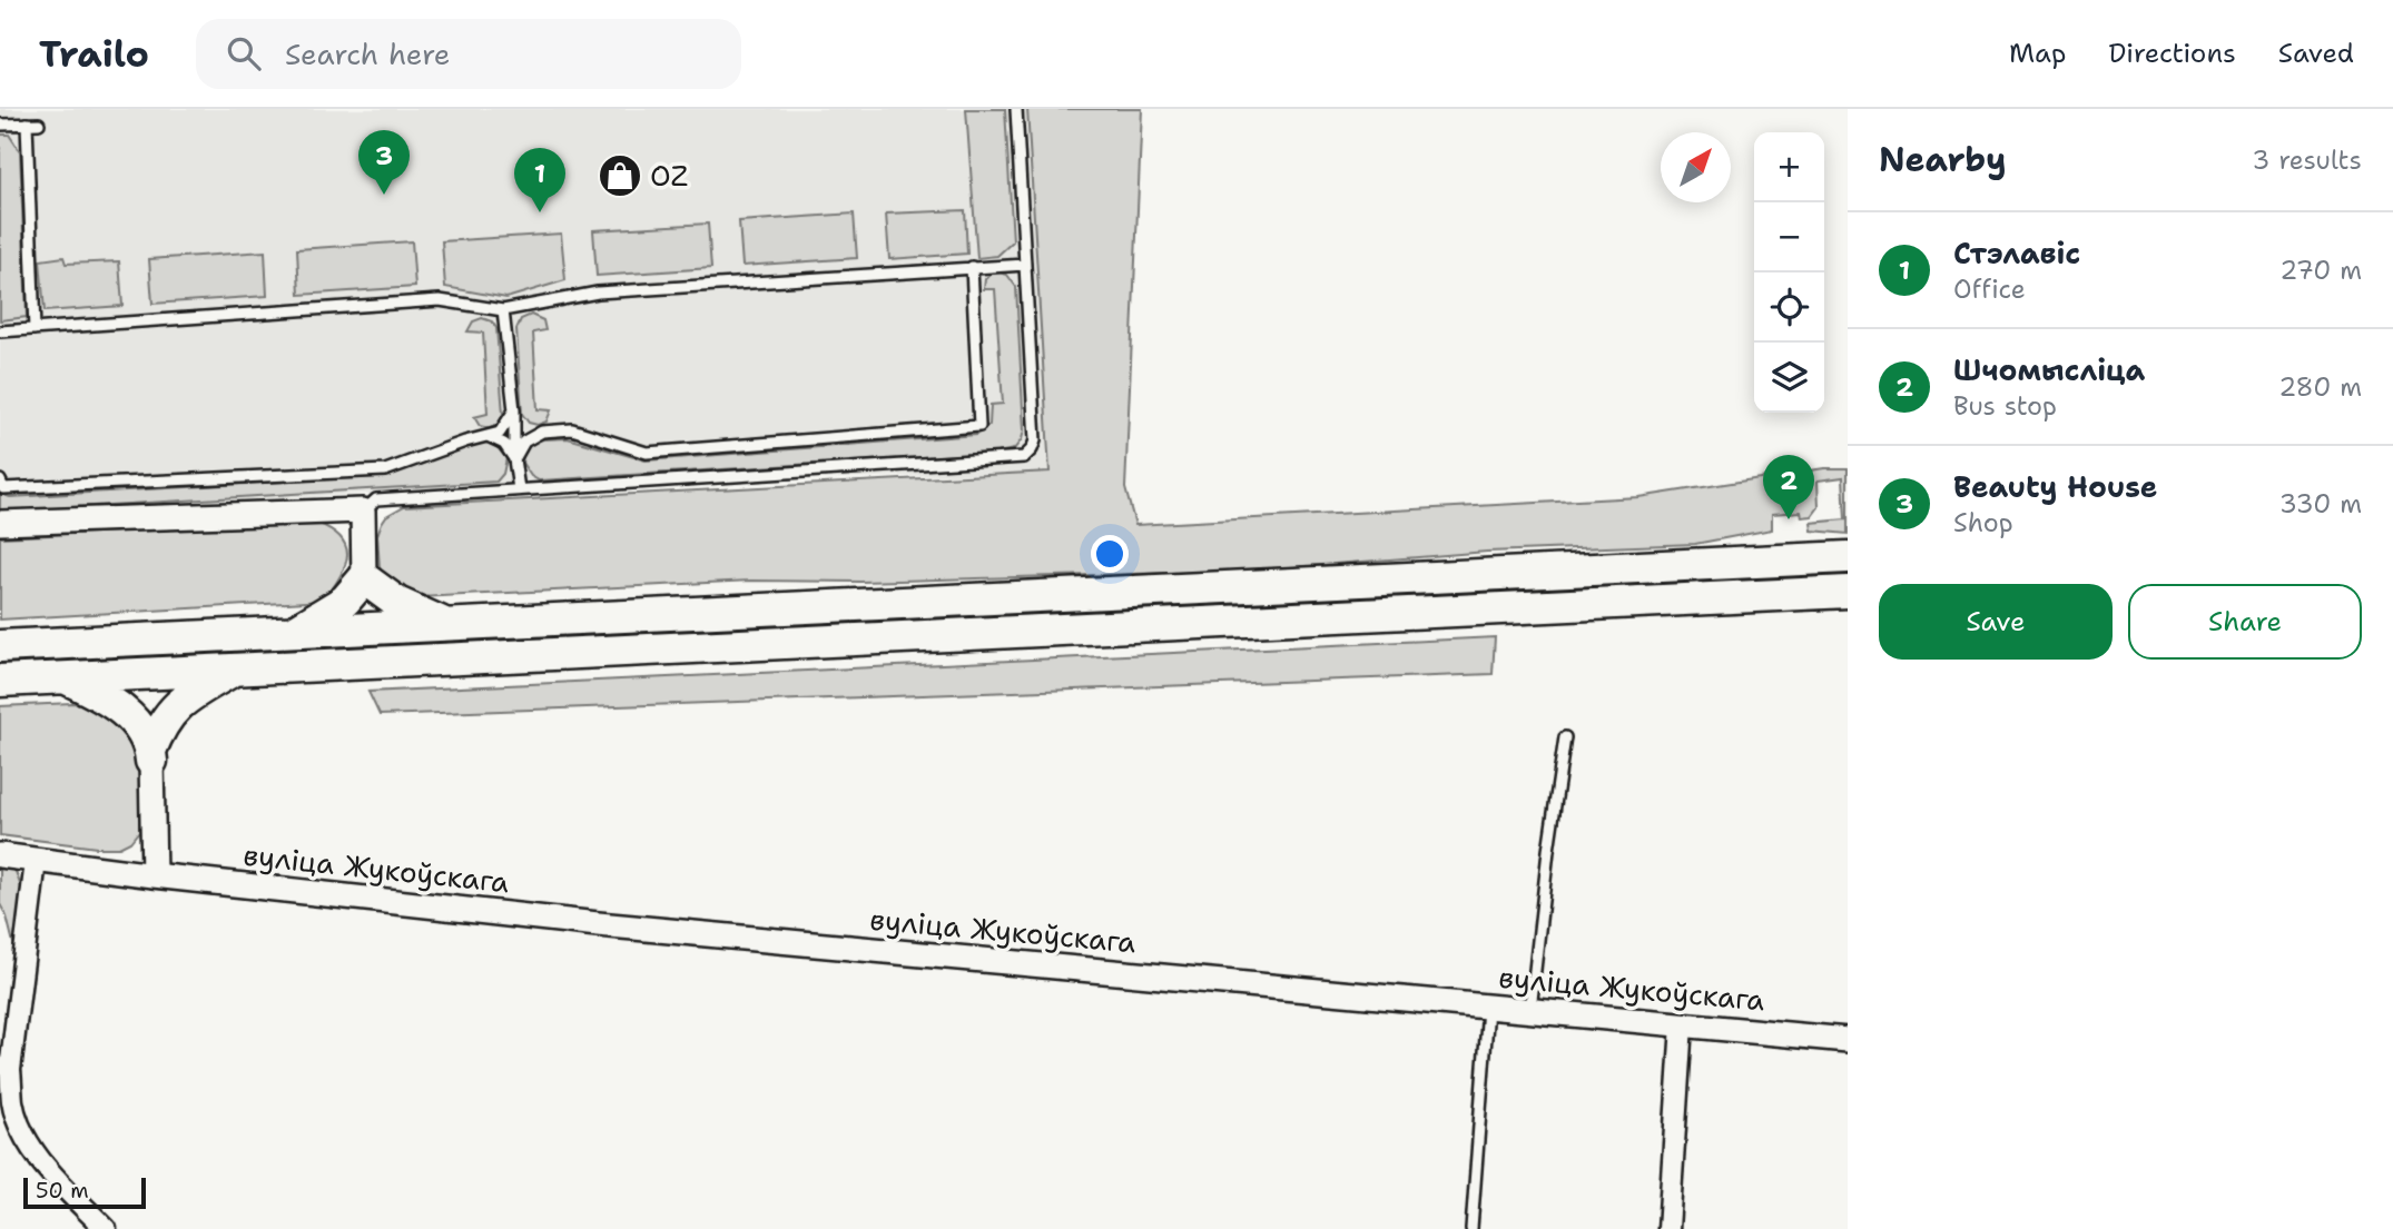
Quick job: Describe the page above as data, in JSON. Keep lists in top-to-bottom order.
{
  "streets": {
    "street": ["вуліца Жукоўскага"]
  },
  "places": {
    "shop": ["OZ"]
  },
  "scale_bar": "50 m",
  "north": "top right",
  "page": {
    "header": "Trailo",
    "search": "Search here",
    "nav": ["Map", "Directions", "Saved"],
    "heading": ["Nearby", "3 results"],
    "pins": ["3", "1", "2"],
    "map_buttons": ["+", "−"],
    "list": [
      {
        "mark": "1",
        "name": "Стэлавіс",
        "note": "Office",
        "value": "270 m"
      },
      {
        "mark": "2",
        "name": "Шчомысліца",
        "note": "Bus stop",
        "value": "280 m"
      },
      {
        "mark": "3",
        "name": "Beauty House",
        "note": "Shop",
        "value": "330 m"
      }
    ],
    "buttons": ["Save", "Share"],
    "scale": "50 m"
  }
}
